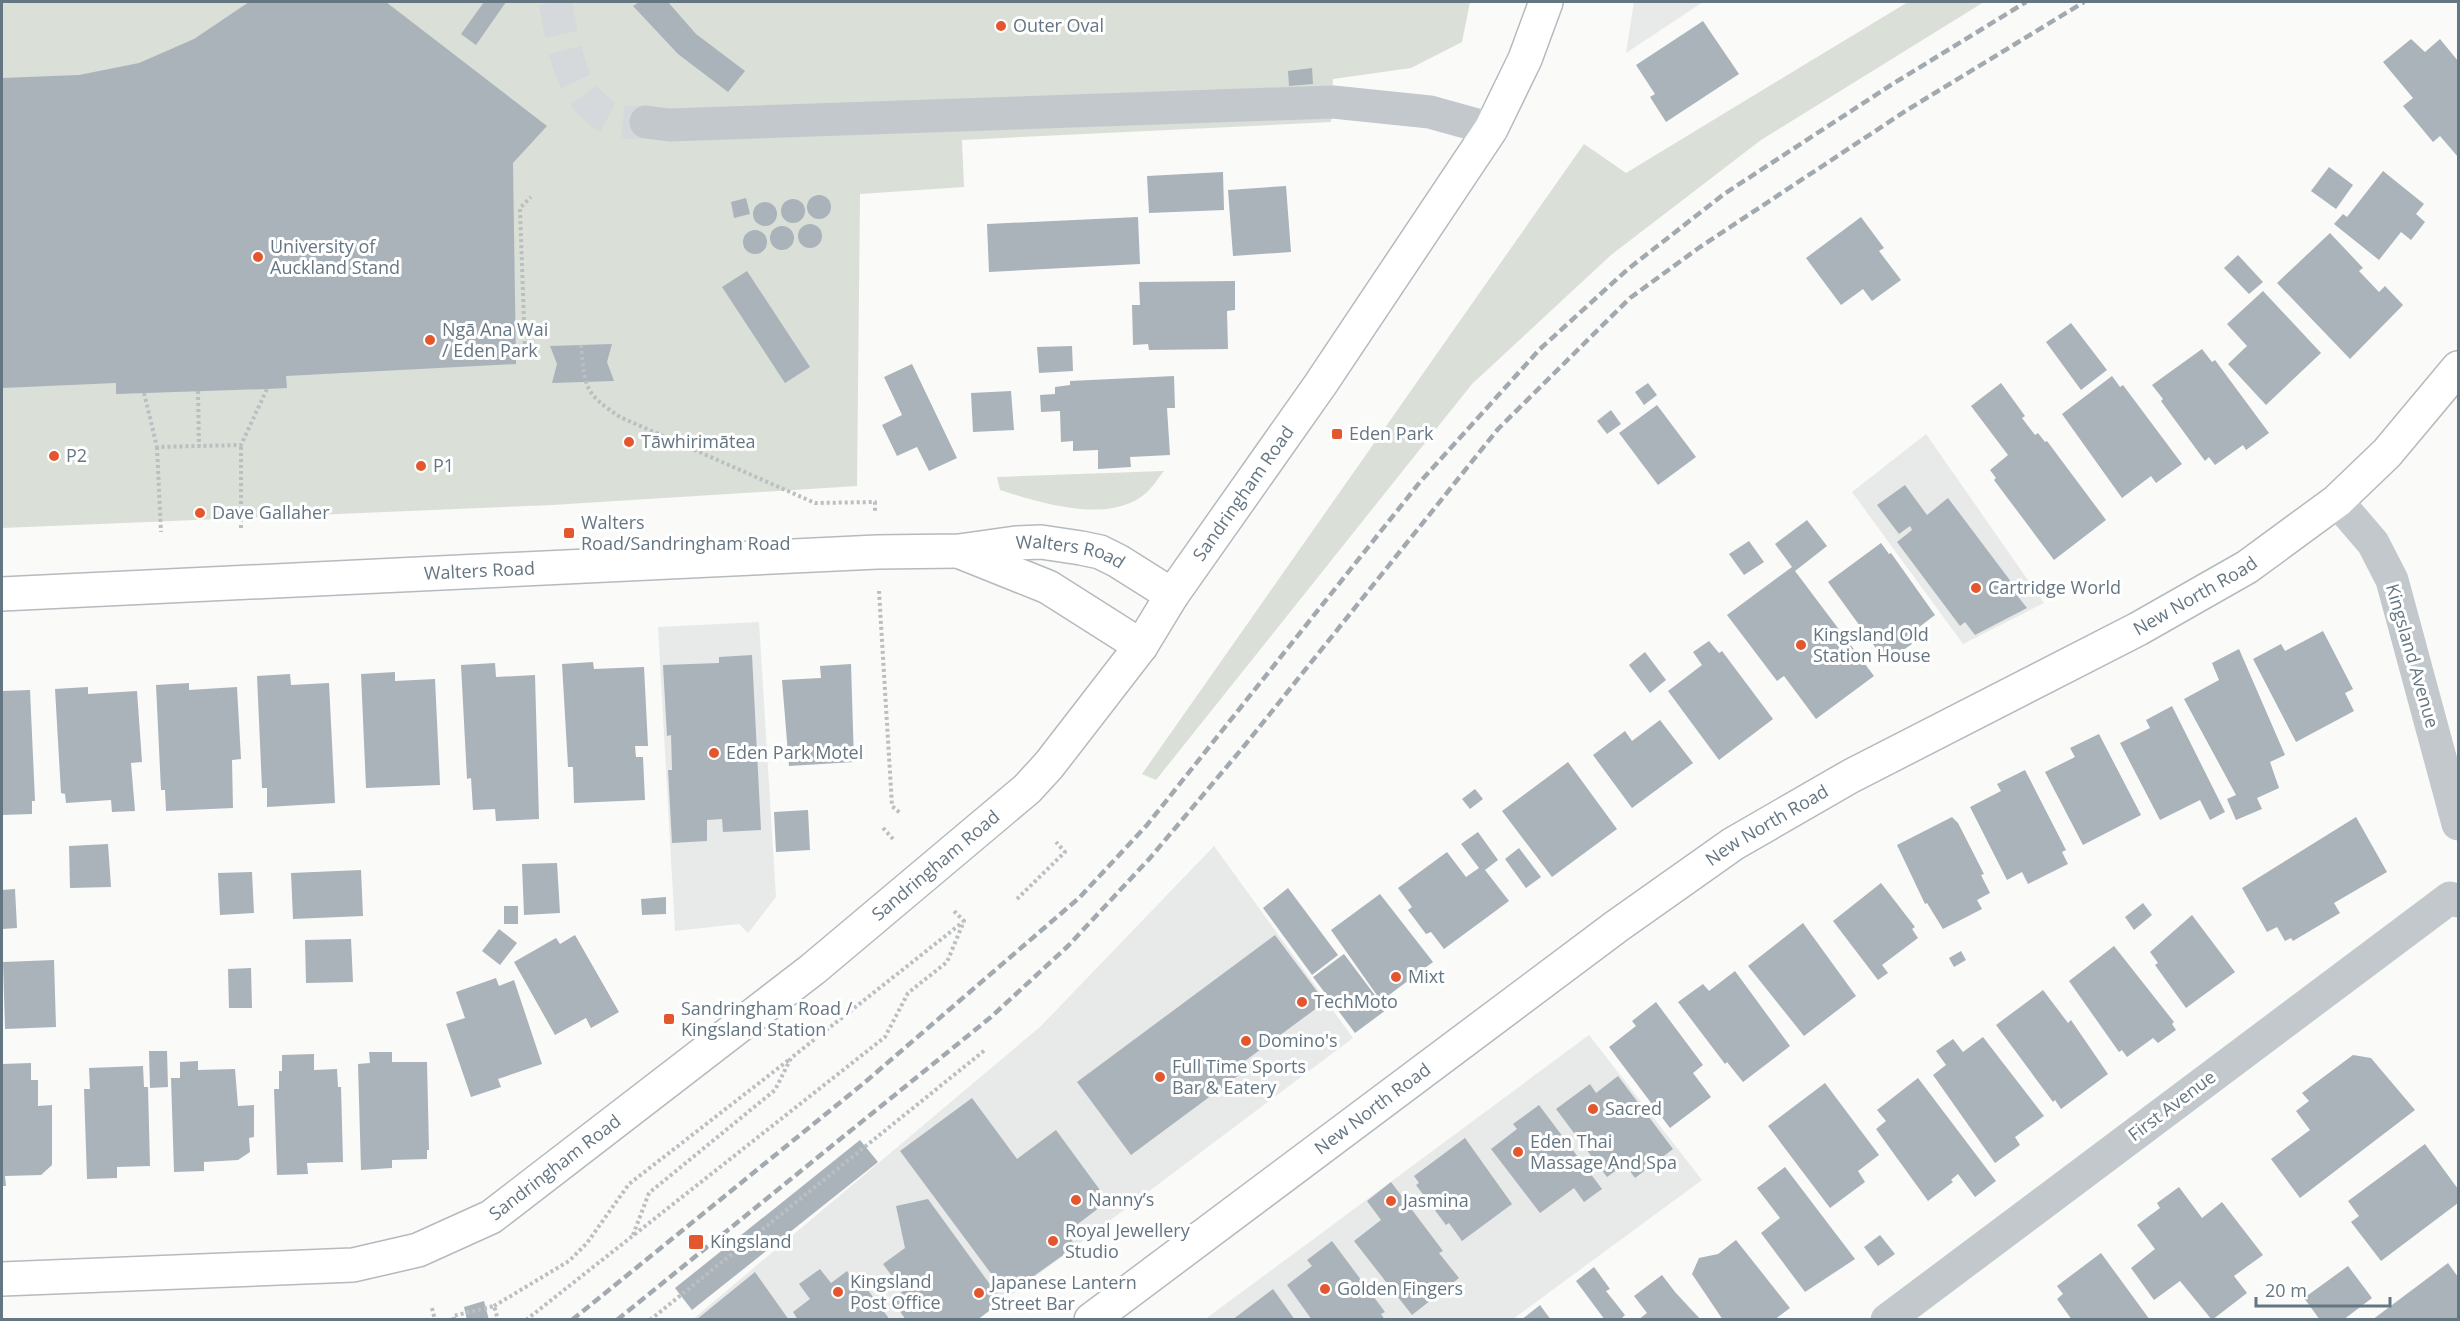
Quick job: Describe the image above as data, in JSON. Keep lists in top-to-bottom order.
{
  "streets": {
    "main road": ["Sandringham Road", "Walters Road", "New North Road"],
    "street": ["Kingsland Avenue", "First Avenue"]
  },
  "crossings": [
    ["Sandringham Road", "Walters Road"],
    ["New North Road", "Kingsland Avenue"]
  ],
  "places": {
    "other": [
      "Outer Oval",
      "University of Auckland Stand",
      "Ngā Ana Wai / Eden Park",
      "Tāwhirimātea",
      "P2",
      "P1",
      "Dave Gallaher",
      "Cartridge World",
      "Kingsland Old Station House",
      "Eden Park Motel",
      "Mixt",
      "TechMoto",
      "Domino's",
      "Full Time Sports Bar & Eatery",
      "Sacred",
      "Eden Thai Massage And Spa",
      "Nanny’s",
      "Jasmina",
      "Royal Jewellery Studio",
      "Golden Fingers",
      "Kingsland Post Office",
      "Japanese Lantern Street Bar"
    ],
    "transit": [
      "Eden Park",
      "Walters Road/Sandringham Road",
      "Sandringham Road / Kingsland Station",
      "Kingsland"
    ]
  },
  "scale_bar": "20 m"
}
